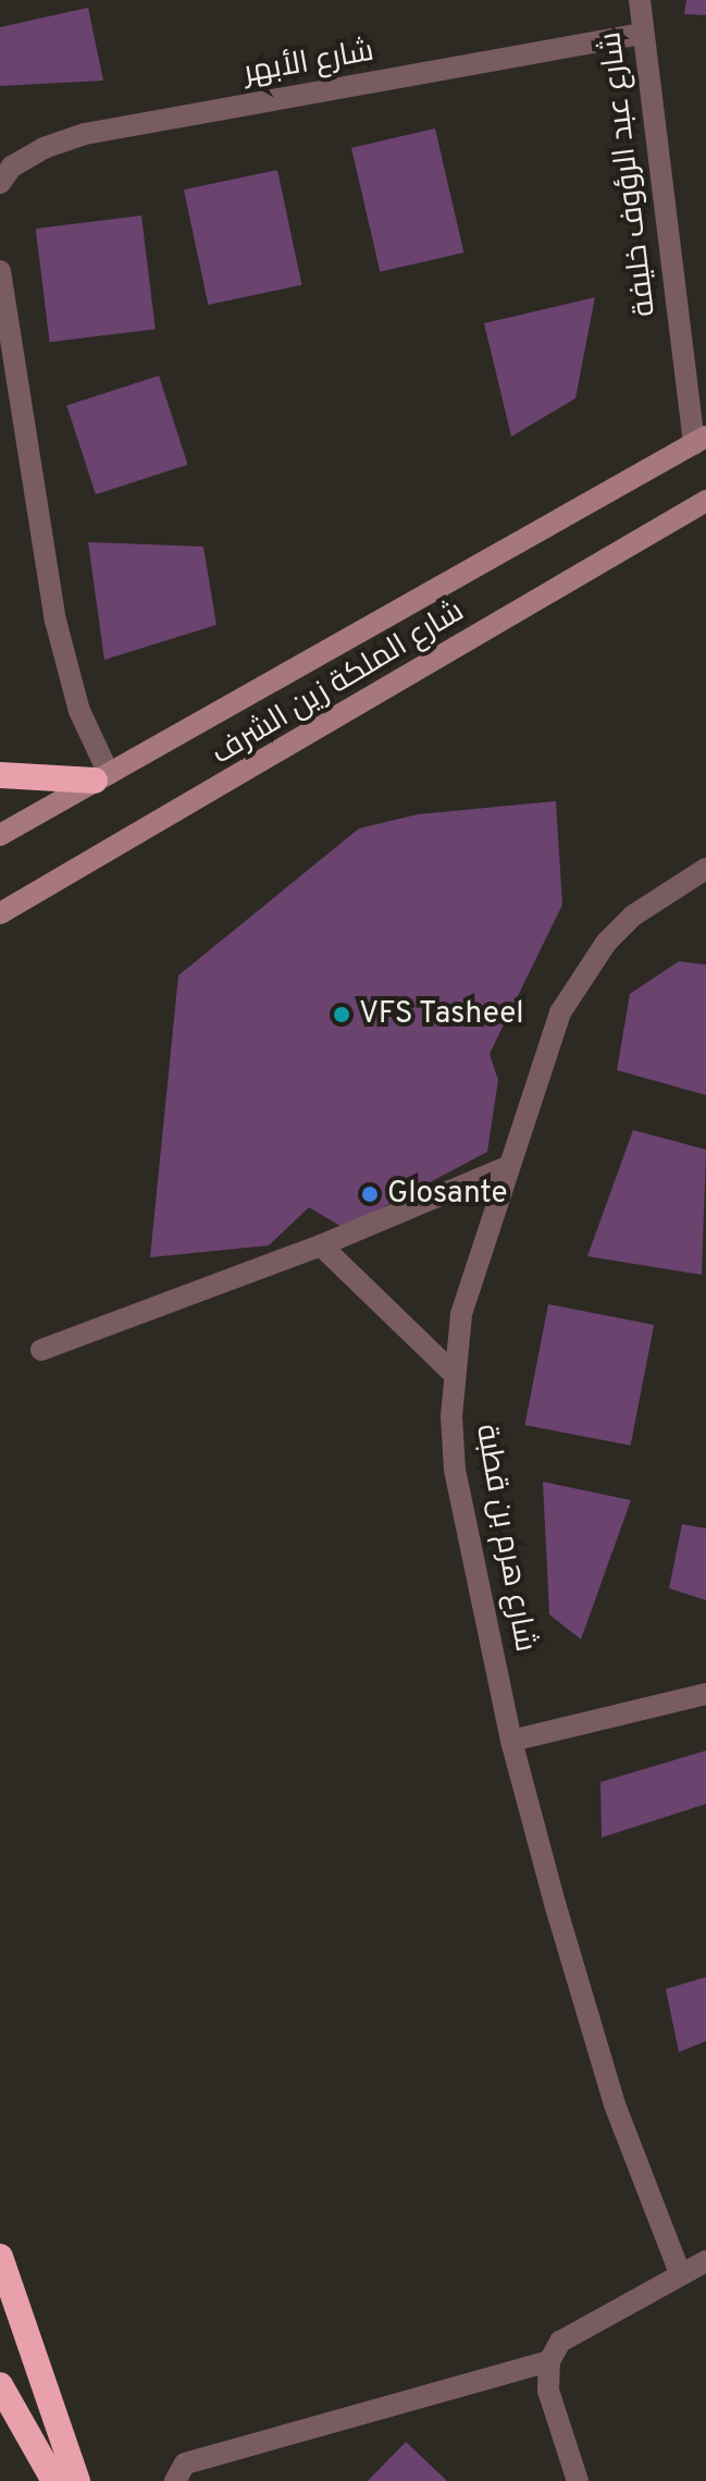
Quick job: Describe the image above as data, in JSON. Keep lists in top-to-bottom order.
{
  "streets": {
    "main road": ["شارع الملكة زين الشرف"],
    "street": ["شارع الأبهر", "شارع عبد الرؤوف خليفة", "شارع هرم بن قطبة"]
  },
  "crossings": [
    ["شارع الأبهر", "شارع عبد الرؤوف خليفة"],
    ["شارع عبد الرؤوف خليفة", "شارع الملكة زين الشرف"]
  ],
  "places": ["VFS Tasheel", "Glosante"]
}
